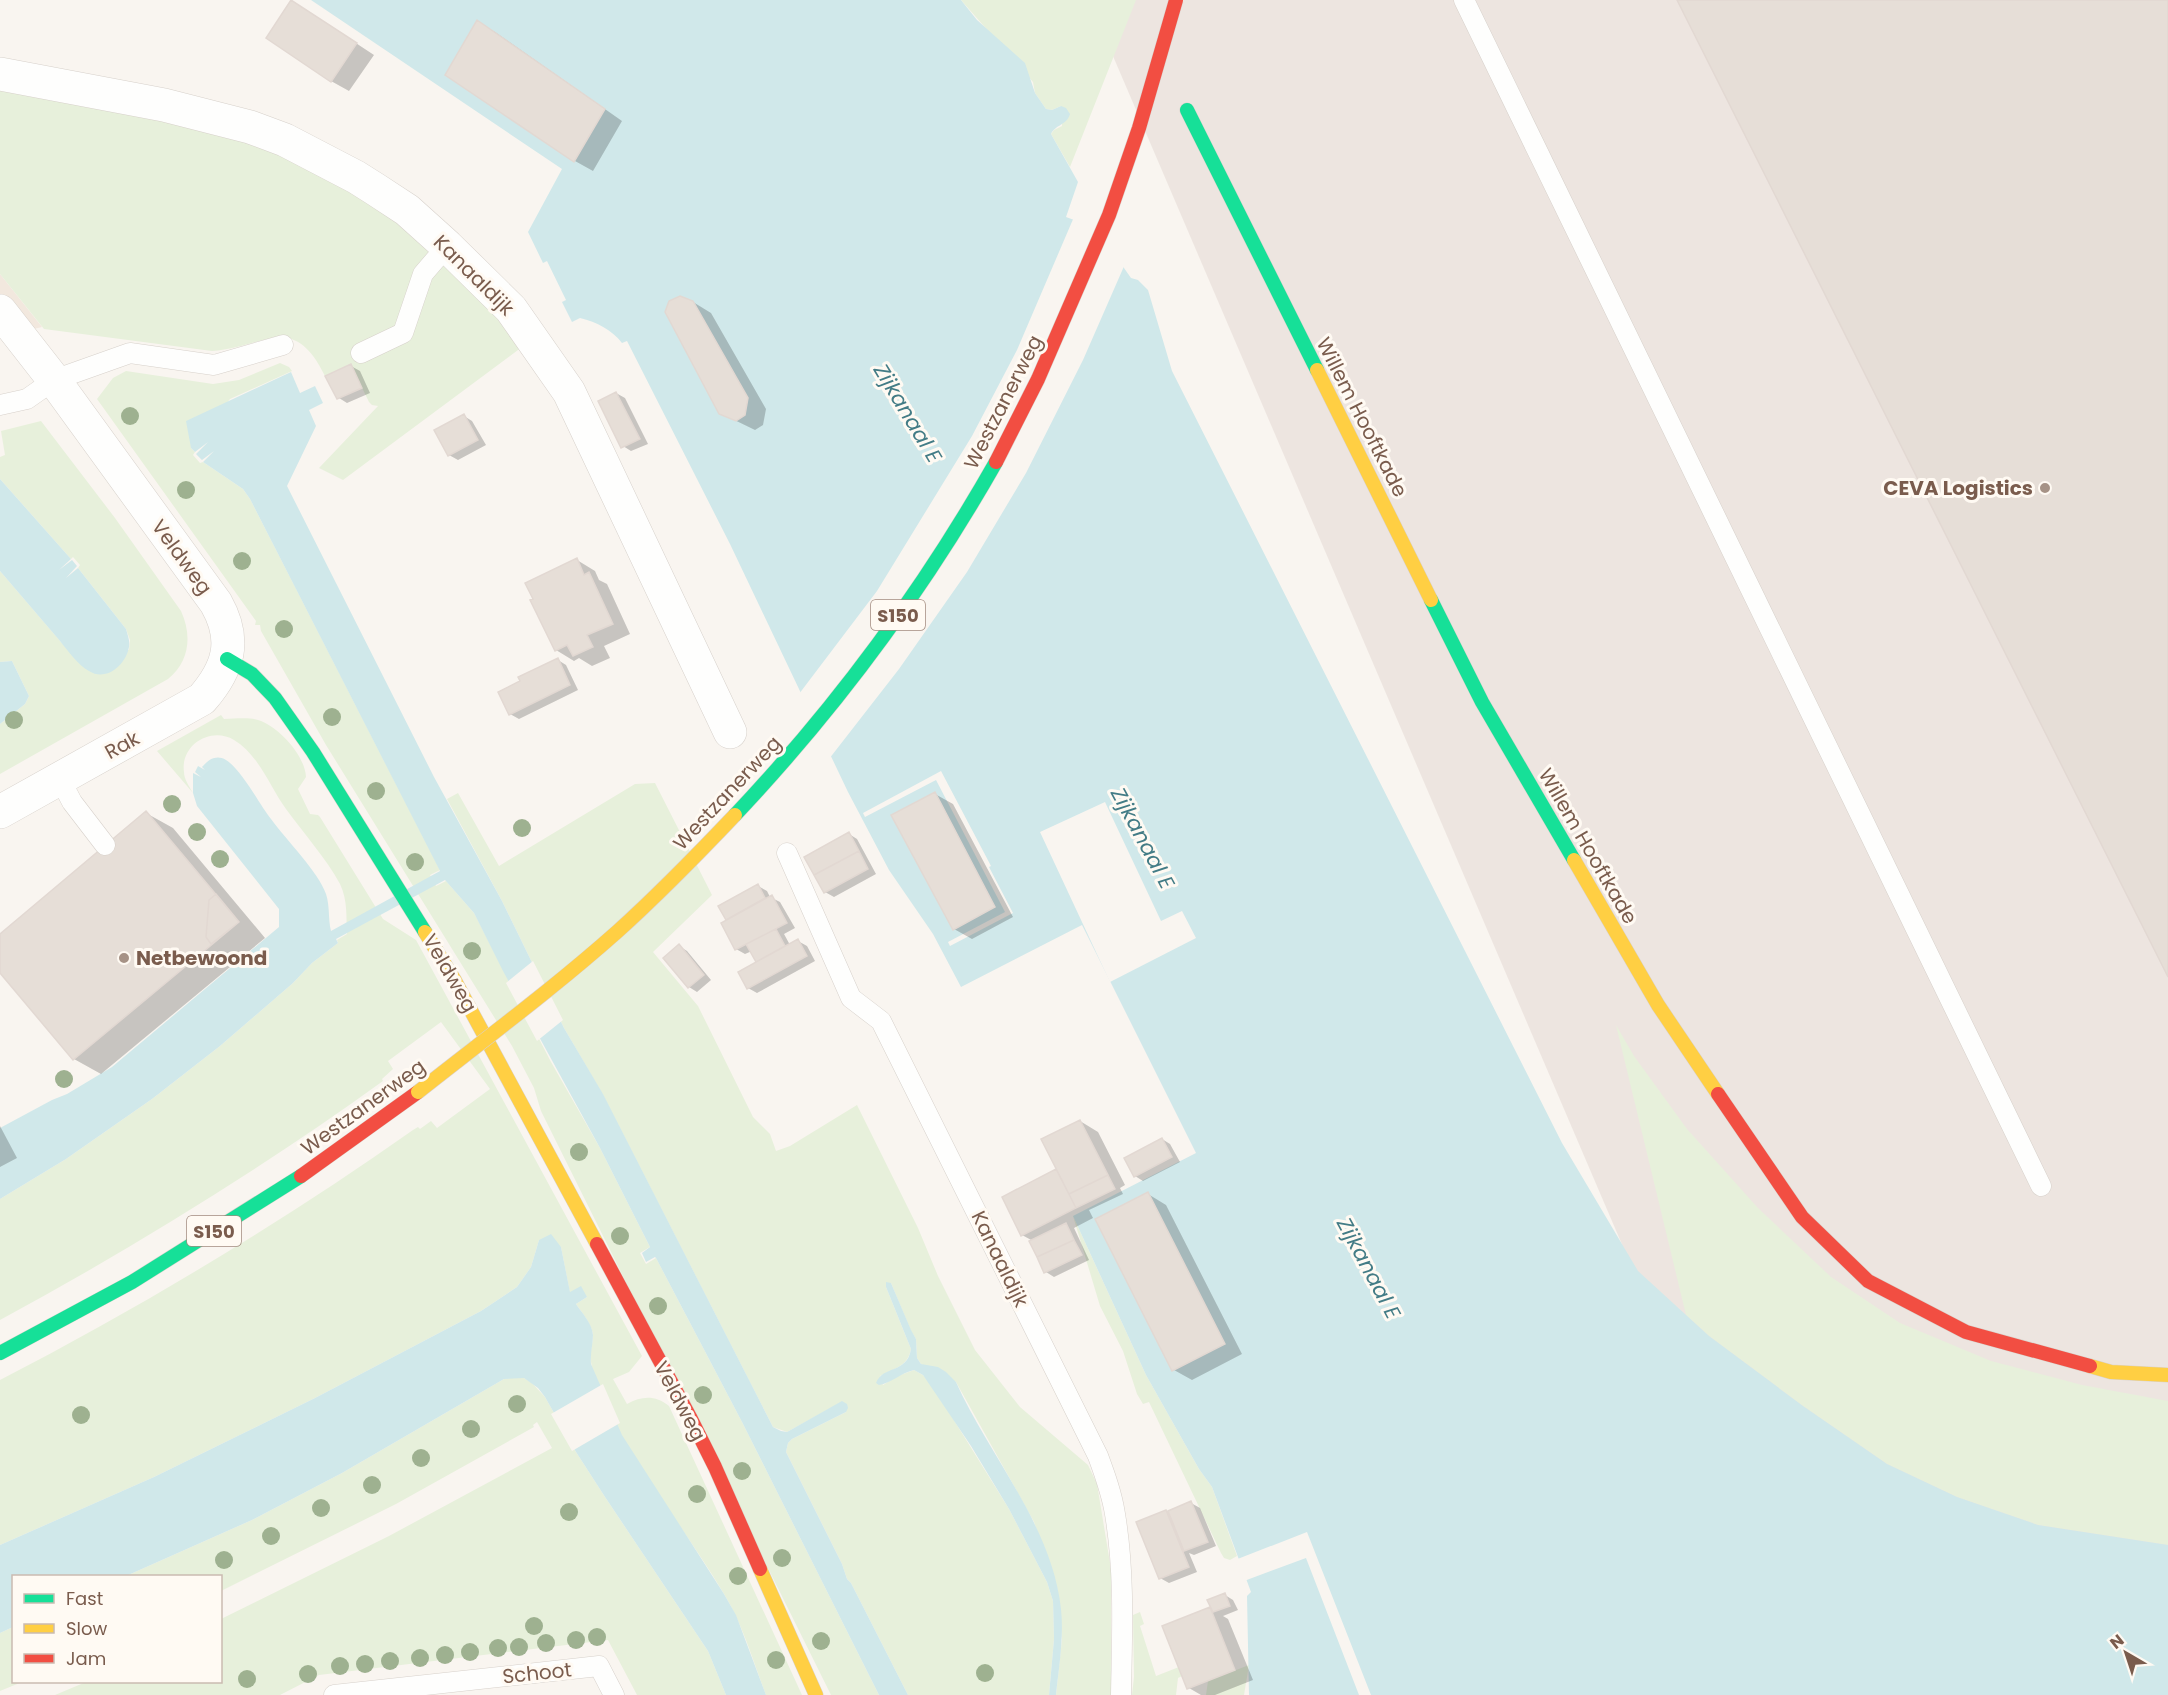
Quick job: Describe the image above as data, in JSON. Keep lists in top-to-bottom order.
{
  "streets": {
    "street": [
      "Kanaaldijk",
      "Westzanerweg",
      "Willem Hooftkade",
      "Veldweg",
      "S150",
      "Rak"
    ],
    "lane": ["Schoot"]
  },
  "crossings": [
    ["Veldweg", "Rak"]
  ],
  "water": ["Zijkanaal E"],
  "places": ["CEVA Logistics", "Netbewoond"],
  "legend": ["Fast", "Slow", "Jam"],
  "north": "top left"
}
